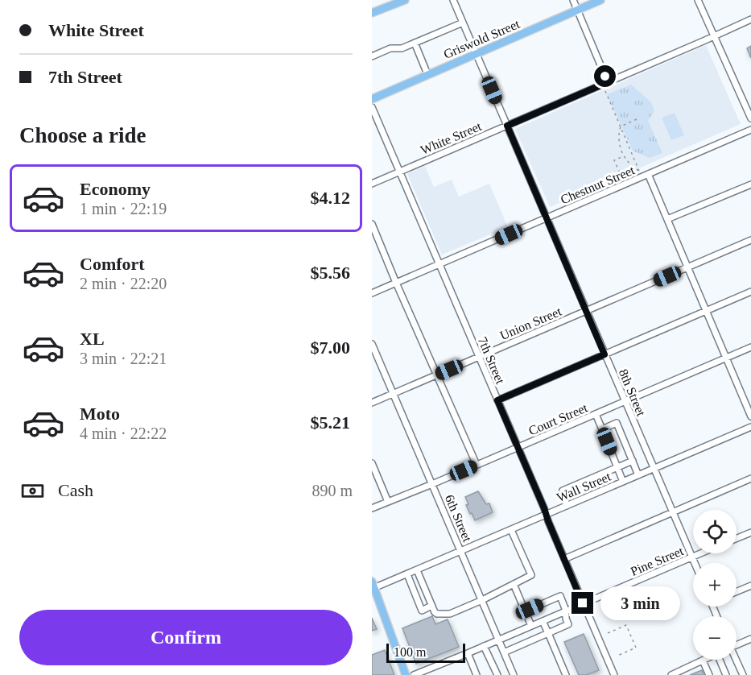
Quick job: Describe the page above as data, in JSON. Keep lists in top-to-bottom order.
{
  "streets": {
    "main road": ["Griswold Street"],
    "street": [
      "White Street",
      "Chestnut Street",
      "Union Street",
      "7th Street",
      "8th Street",
      "Court Street",
      "Wall Street",
      "6th Street",
      "Pine Street"
    ]
  },
  "crossings": [
    ["Griswold Street", "8th Street"],
    ["White Street", "7th Street"],
    ["White Street", "8th Street"],
    ["Chestnut Street", "7th Street"],
    ["Chestnut Street", "8th Street"],
    ["Union Street", "7th Street"],
    ["Union Street", "8th Street"],
    ["Union Street", "6th Street"],
    ["7th Street", "Court Street"],
    ["7th Street", "Wall Street"],
    ["7th Street", "Pine Street"],
    ["8th Street", "Court Street"],
    ["8th Street", "Wall Street"],
    ["8th Street", "Pine Street"],
    ["Court Street", "6th Street"],
    ["Wall Street", "6th Street"],
    ["6th Street", "Pine Street"]
  ],
  "scale_bar": "100 m",
  "page": {
    "banner": ["White Street", "7th Street"],
    "heading": "Choose a ride",
    "list": [
      {
        "name": "Economy",
        "note": "1 min · 22:19",
        "value": "$4.12"
      },
      {
        "name": "Comfort",
        "note": "2 min · 22:20",
        "value": "$5.56"
      },
      {
        "name": "XL",
        "note": "3 min · 22:21",
        "value": "$7.00"
      },
      {
        "name": "Moto",
        "note": "4 min · 22:22",
        "value": "$5.21"
      }
    ],
    "pay": ["Cash", "890 m"],
    "map_buttons": ["+", "−"],
    "bubble": "3 min",
    "buttons": "Confirm",
    "scale": "100 m"
  }
}
